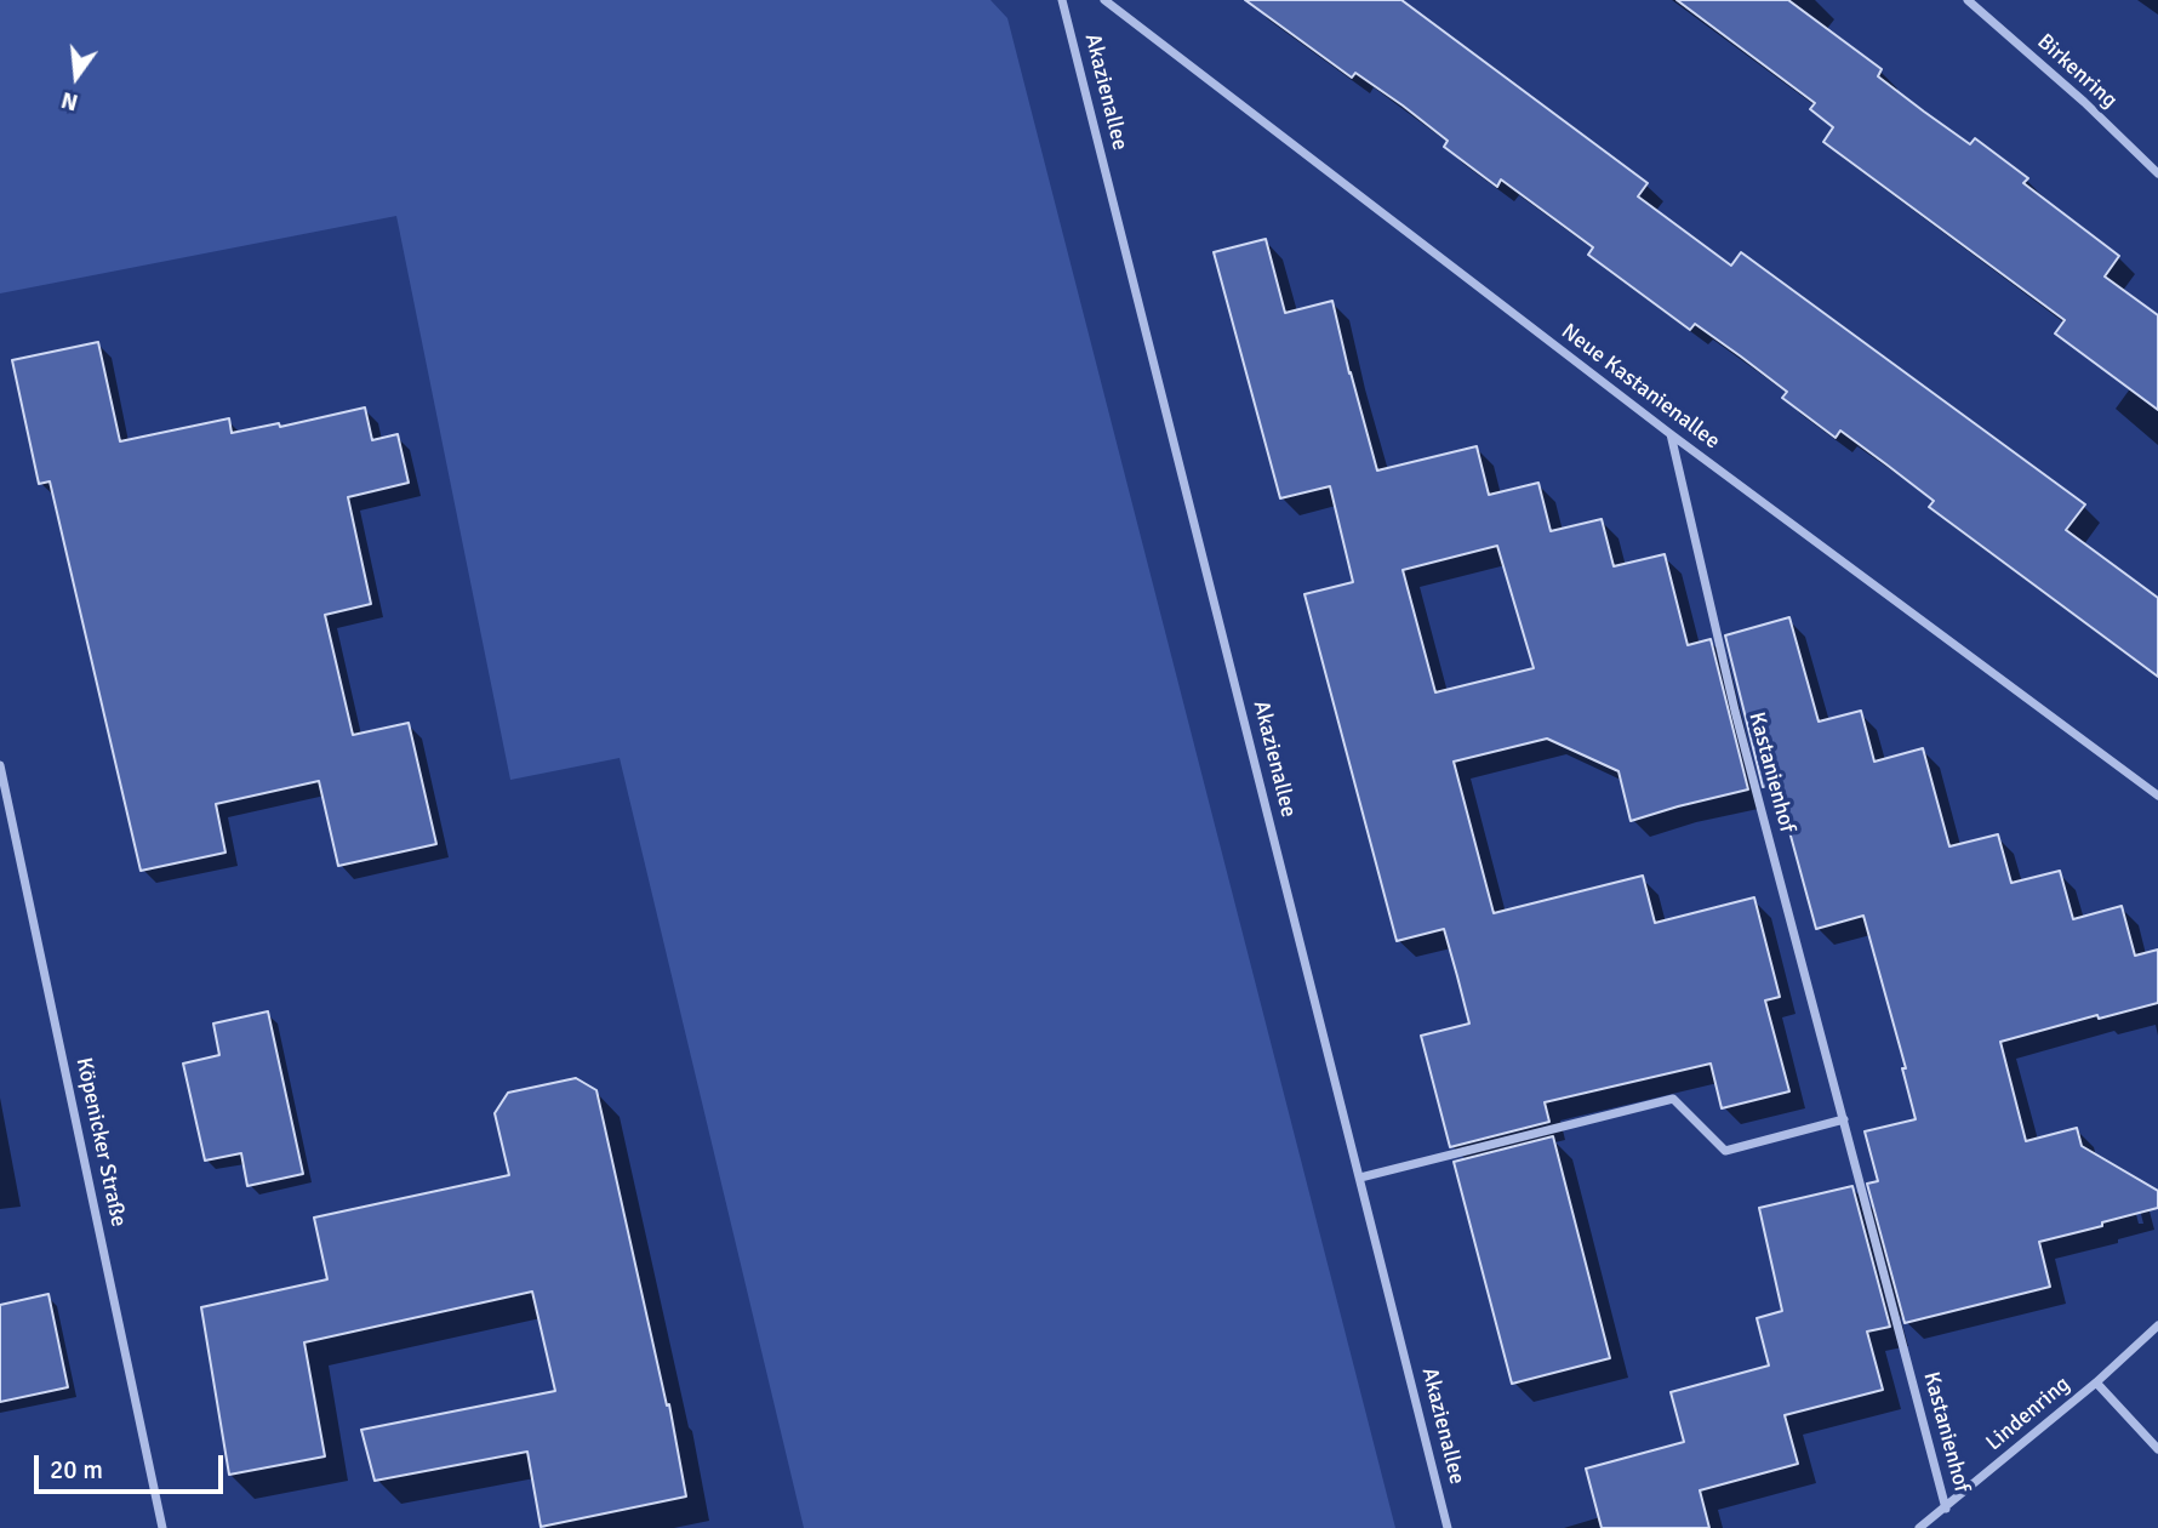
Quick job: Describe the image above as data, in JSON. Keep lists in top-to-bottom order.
{
  "streets": {
    "street": [
      "Birkenring",
      "Akazienallee",
      "Neue Kastanienallee",
      "Kastanienhof",
      "Köpenicker Straße",
      "Lindenring"
    ]
  },
  "crossings": [
    ["Neue Kastanienallee", "Kastanienhof"],
    ["Kastanienhof", "Lindenring"]
  ],
  "scale_bar": "20 m",
  "north": "bottom"
}
